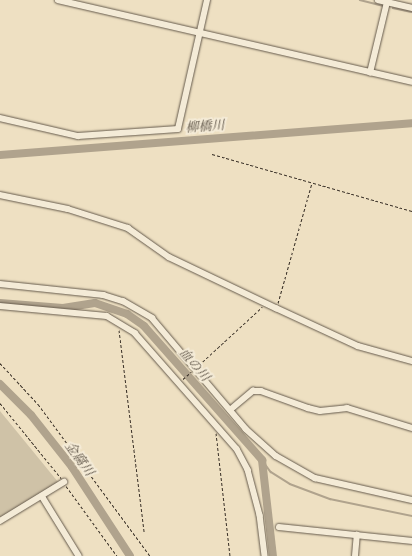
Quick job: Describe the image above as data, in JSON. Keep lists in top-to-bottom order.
{
  "water": ["柳橋川", "血の川", "金腐川"]
}
